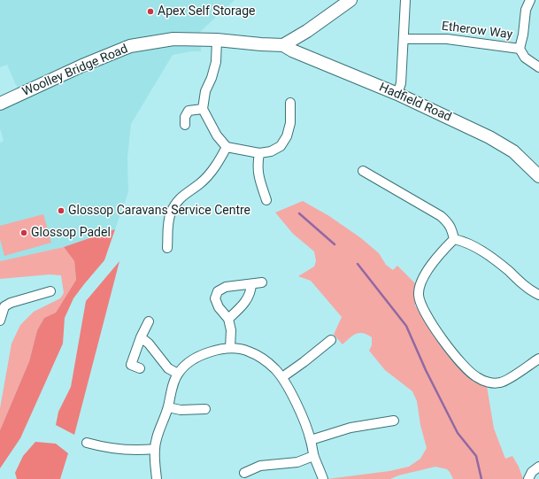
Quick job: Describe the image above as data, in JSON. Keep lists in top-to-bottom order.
{
  "streets": {
    "street": ["Etherow Way", "Woolley Bridge Road", "Hadfield Road"]
  },
  "crossings": [
    ["Woolley Bridge Road", "Hadfield Road"]
  ],
  "places": ["Apex Self Storage", "Glossop Caravans Service Centre", "Glossop Padel"]
}
